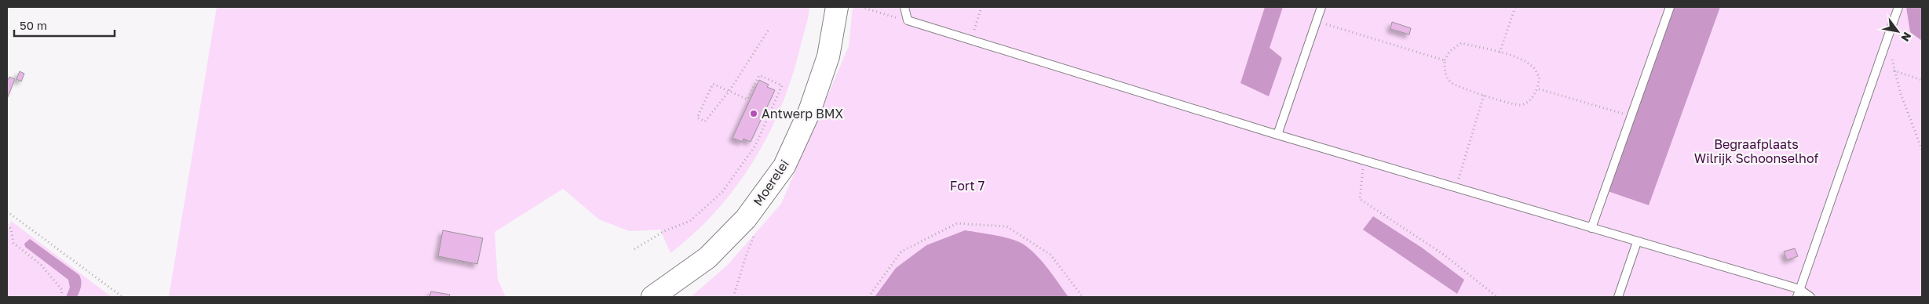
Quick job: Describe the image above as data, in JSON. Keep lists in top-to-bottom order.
{
  "streets": {
    "street": ["Moerelei"]
  },
  "parks": ["Begraafplaats Wilrijk Schoonselhof", "Fort 7"],
  "places": ["Antwerp BMX"],
  "scale_bar": "50 m",
  "north": "bottom right"
}
